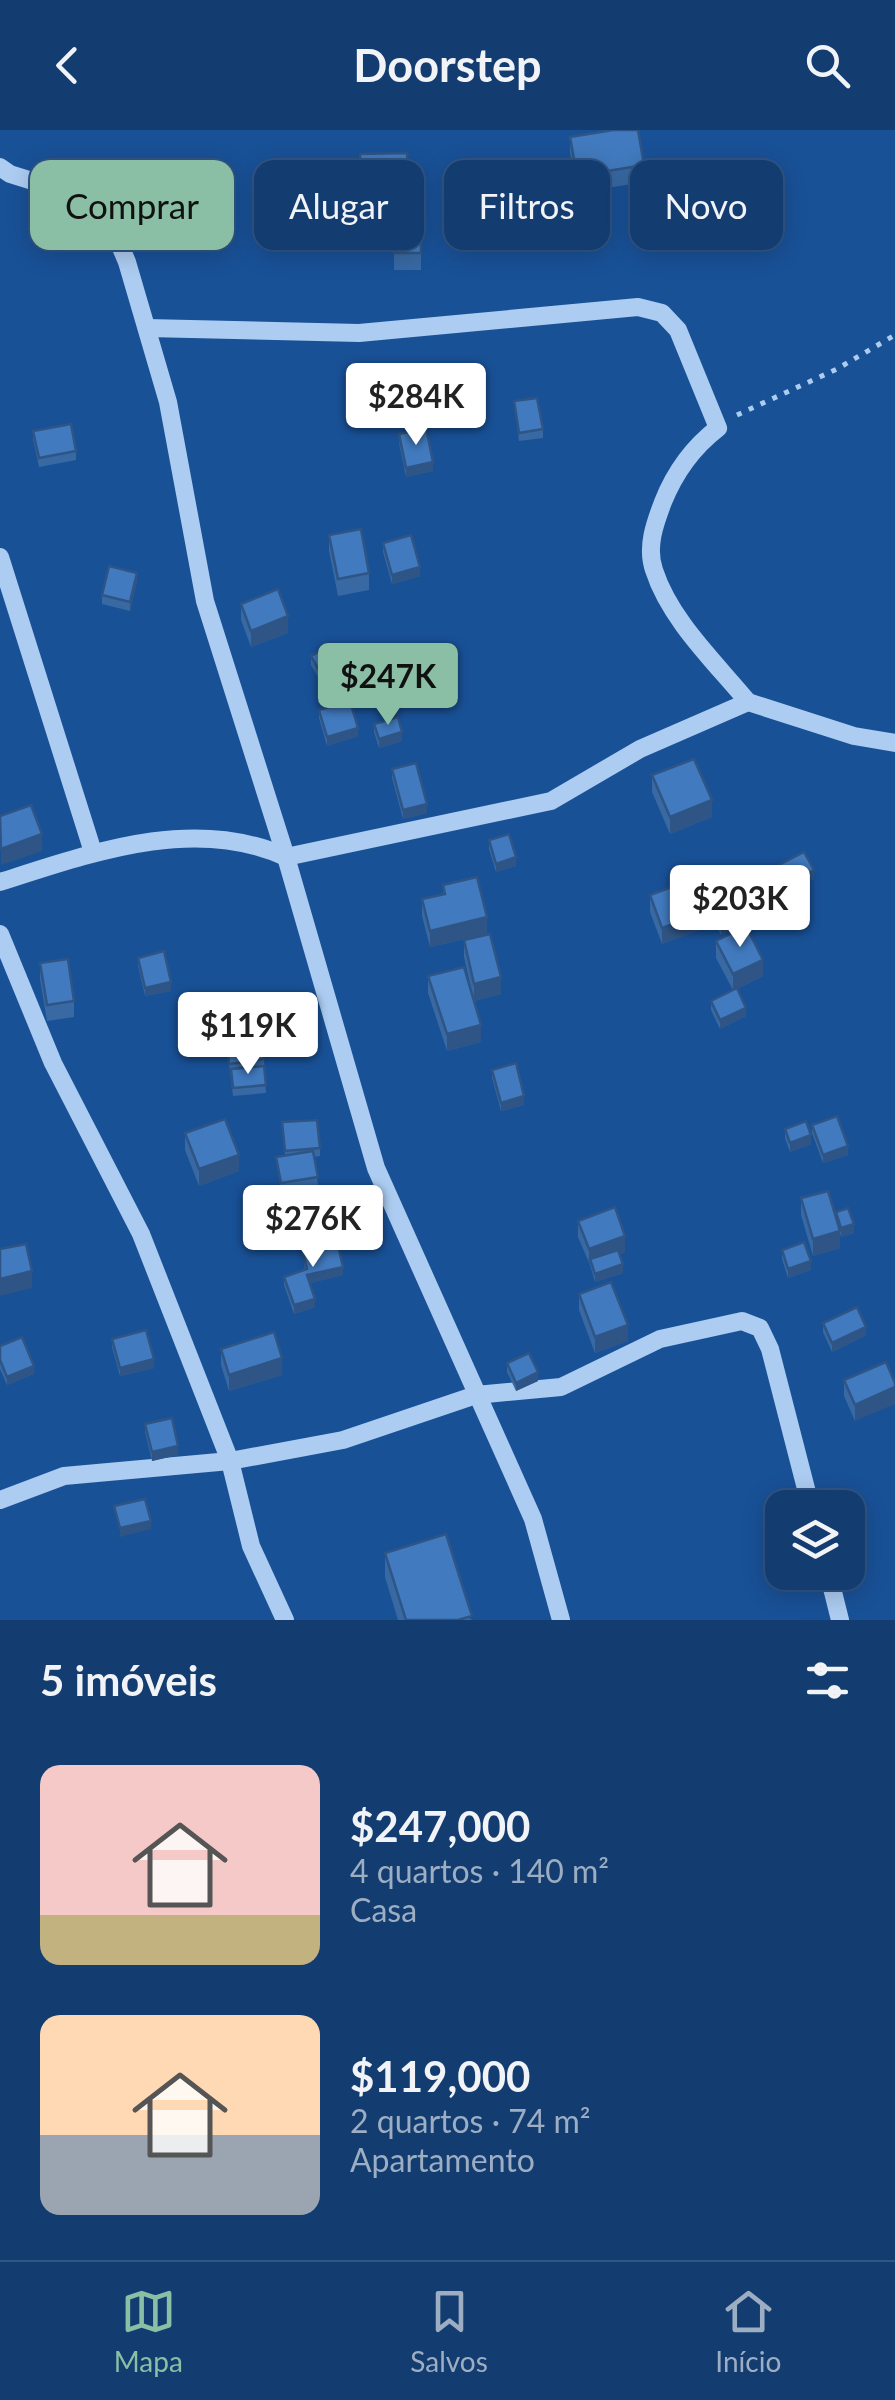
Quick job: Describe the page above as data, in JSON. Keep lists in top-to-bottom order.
{
  "page": {
    "header": "Doorstep",
    "chip": [
      "Comprar",
      "Alugar",
      "Filtros",
      "Novo"
    ],
    "price": [
      "$284K",
      "$247K",
      "$203K",
      "$119K",
      "$276K"
    ],
    "heading": "5 imóveis",
    "list": [
      {
        "name": "$247,000",
        "note": "4 quartos · 140 m² · Casa"
      },
      {
        "name": "$119,000",
        "note": "2 quartos · 74 m² · Apartamento"
      }
    ],
    "tabs": ["Mapa", "Salvos", "Início"]
  }
}
